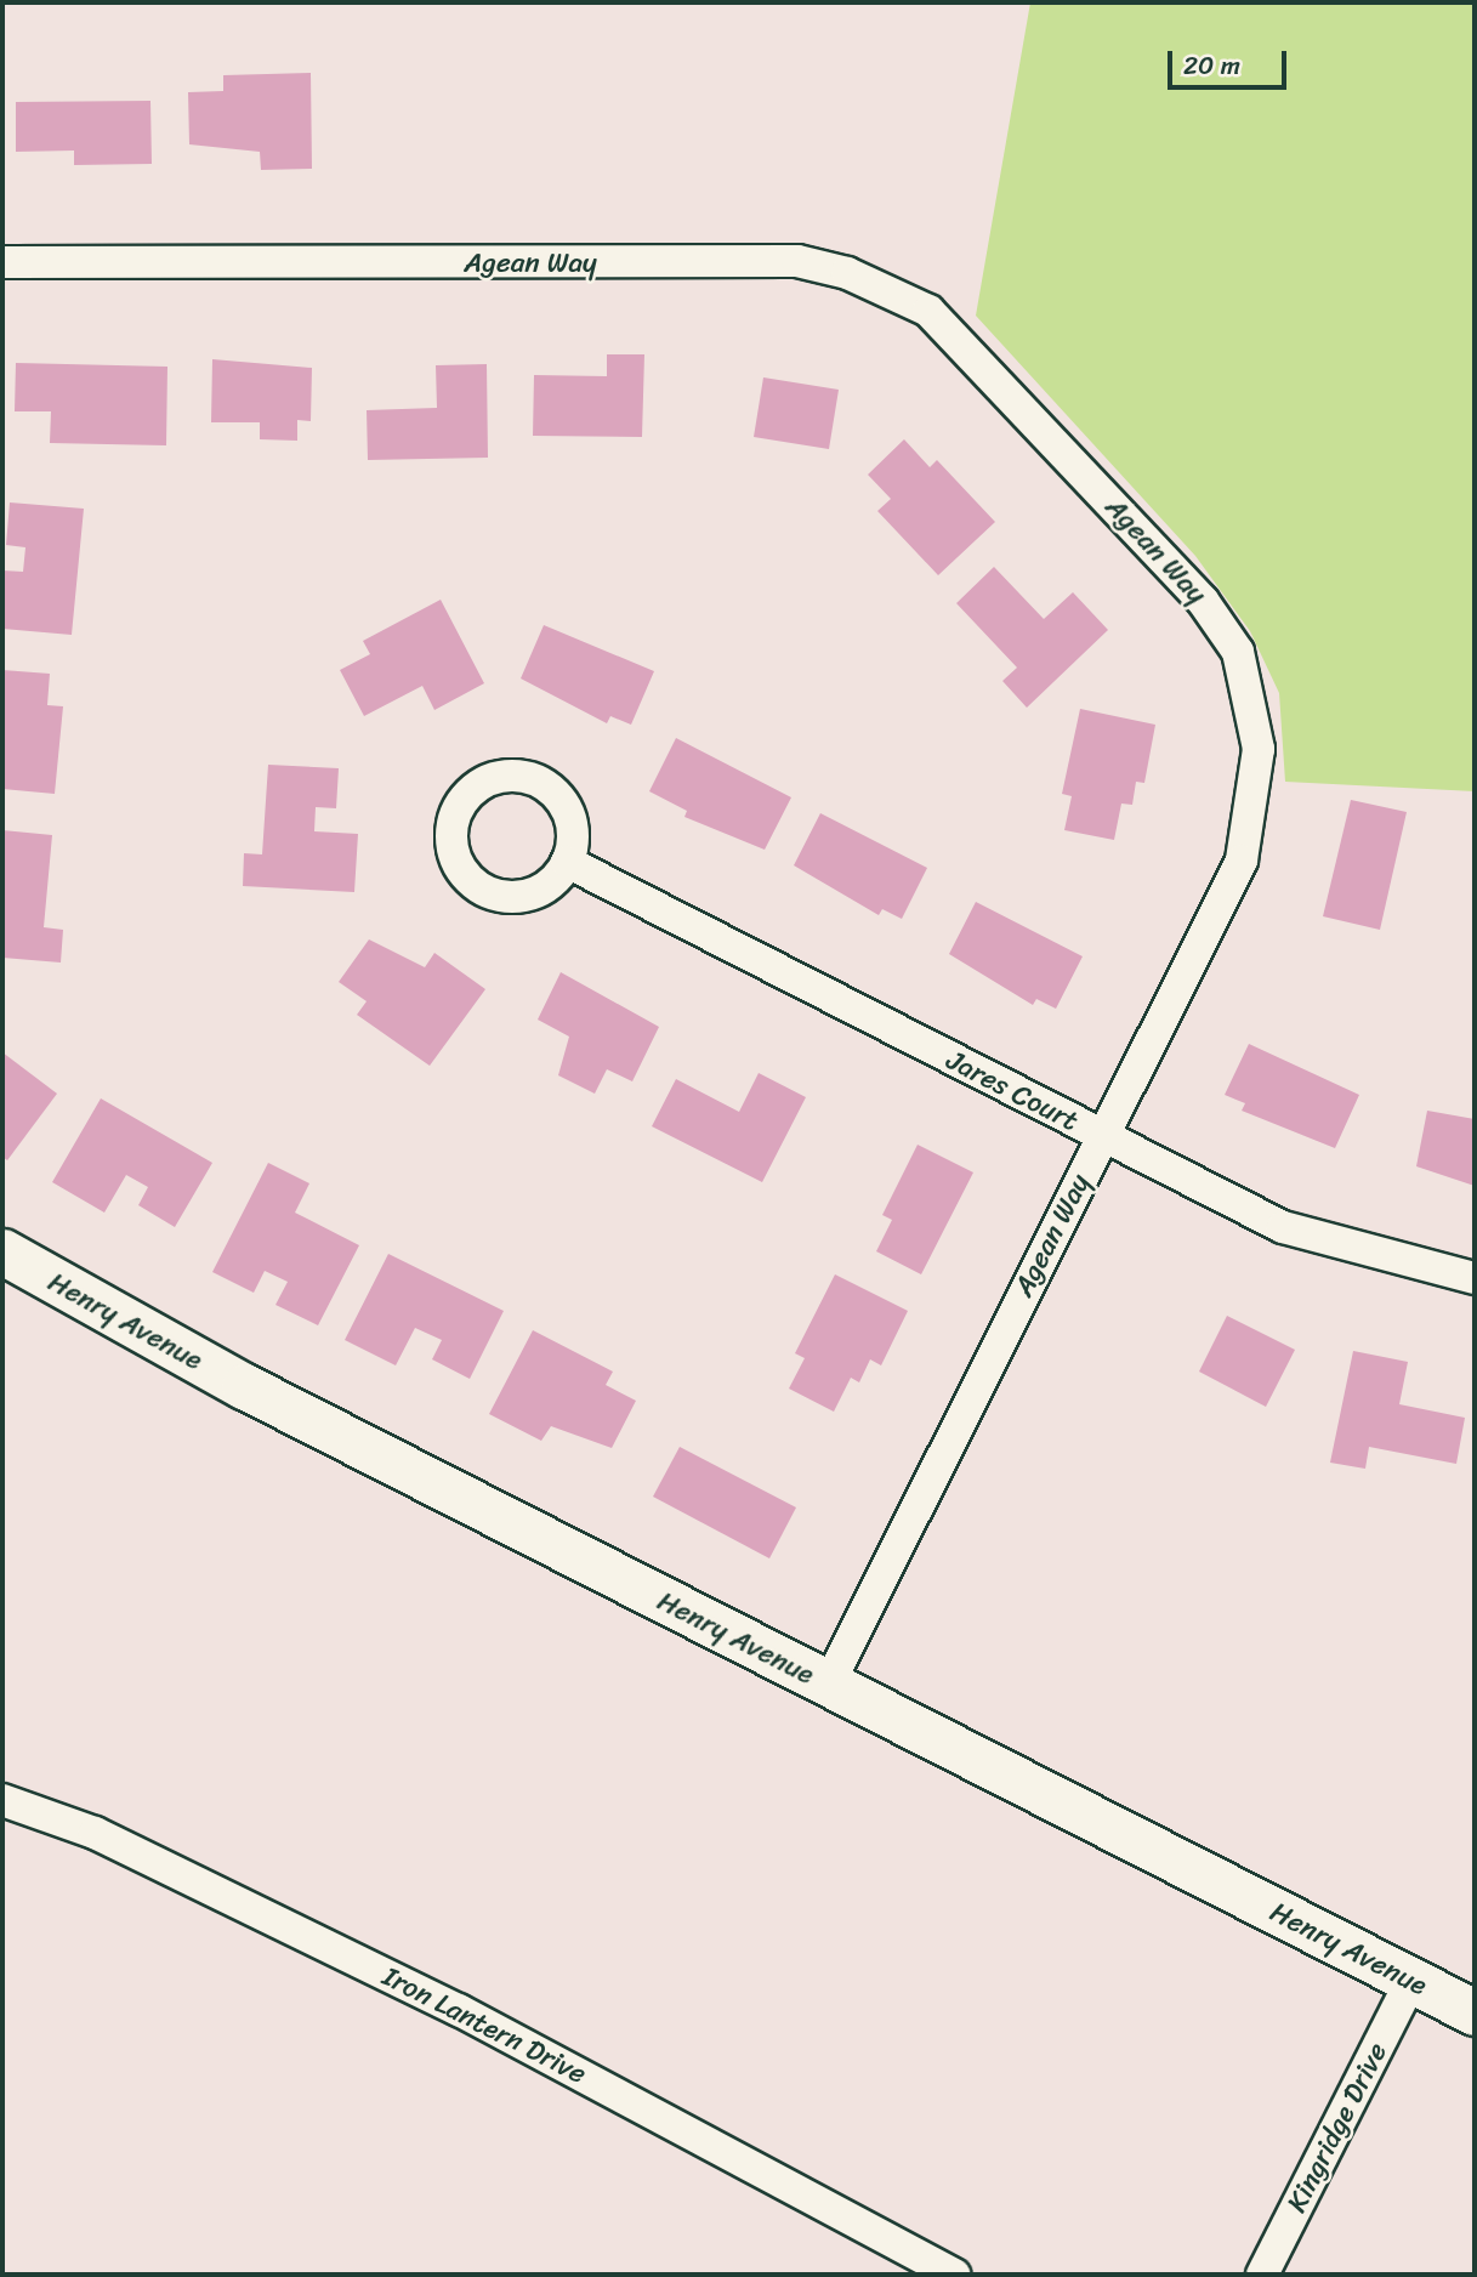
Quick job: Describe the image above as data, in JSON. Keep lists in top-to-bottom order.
{
  "streets": {
    "street": [
      "Agean Way",
      "Jares Court",
      "Henry Avenue",
      "Iron Lantern Drive",
      "Kingridge Drive"
    ]
  },
  "crossings": [
    ["Agean Way", "Jares Court"],
    ["Agean Way", "Henry Avenue"],
    ["Henry Avenue", "Kingridge Drive"]
  ],
  "scale_bar": "20 m"
}
